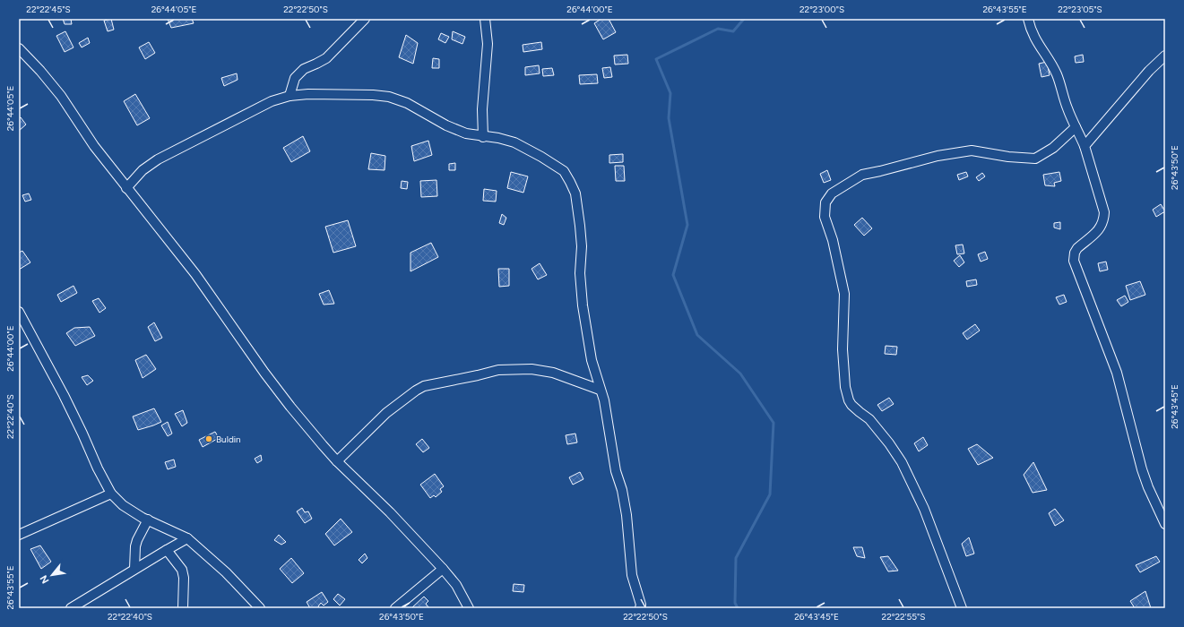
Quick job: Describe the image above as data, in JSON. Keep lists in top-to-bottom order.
{
  "places": ["Buldin"],
  "north": "bottom left",
  "coordinates": [
    "22°22'45\"S",
    "26°44'05\"E",
    "22°22'50\"S",
    "26°44'00\"E",
    "22°23'00\"S",
    "26°43'55\"E",
    "22°23'05\"S",
    "26°43'50\"E",
    "26°43'45\"E",
    "22°22'40\"S",
    "22°22'55\"S"
  ]
}
